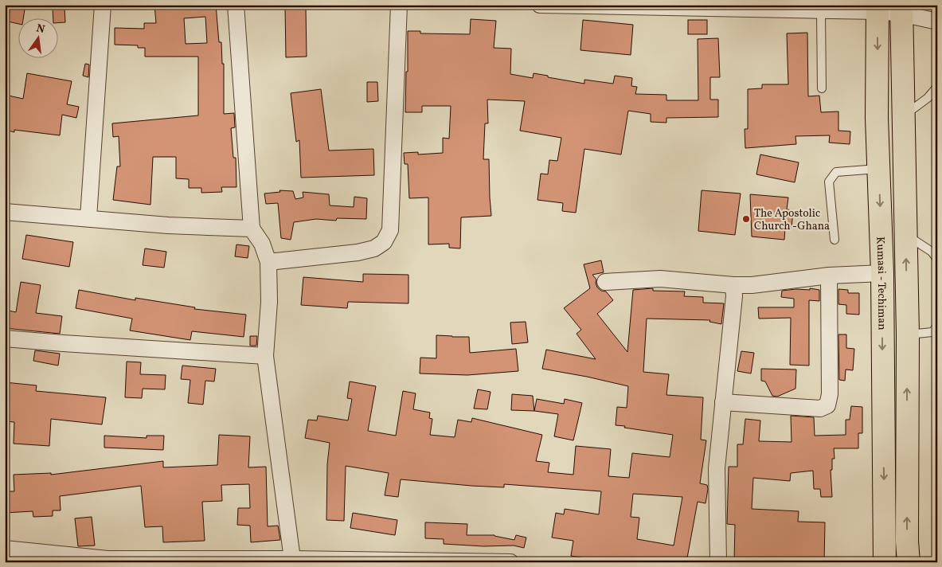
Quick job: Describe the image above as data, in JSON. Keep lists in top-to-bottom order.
{
  "streets": {
    "highway": ["Kumasi - Techiman"]
  },
  "places": ["The Apostolic Church -Ghana"],
  "north": "top"
}
